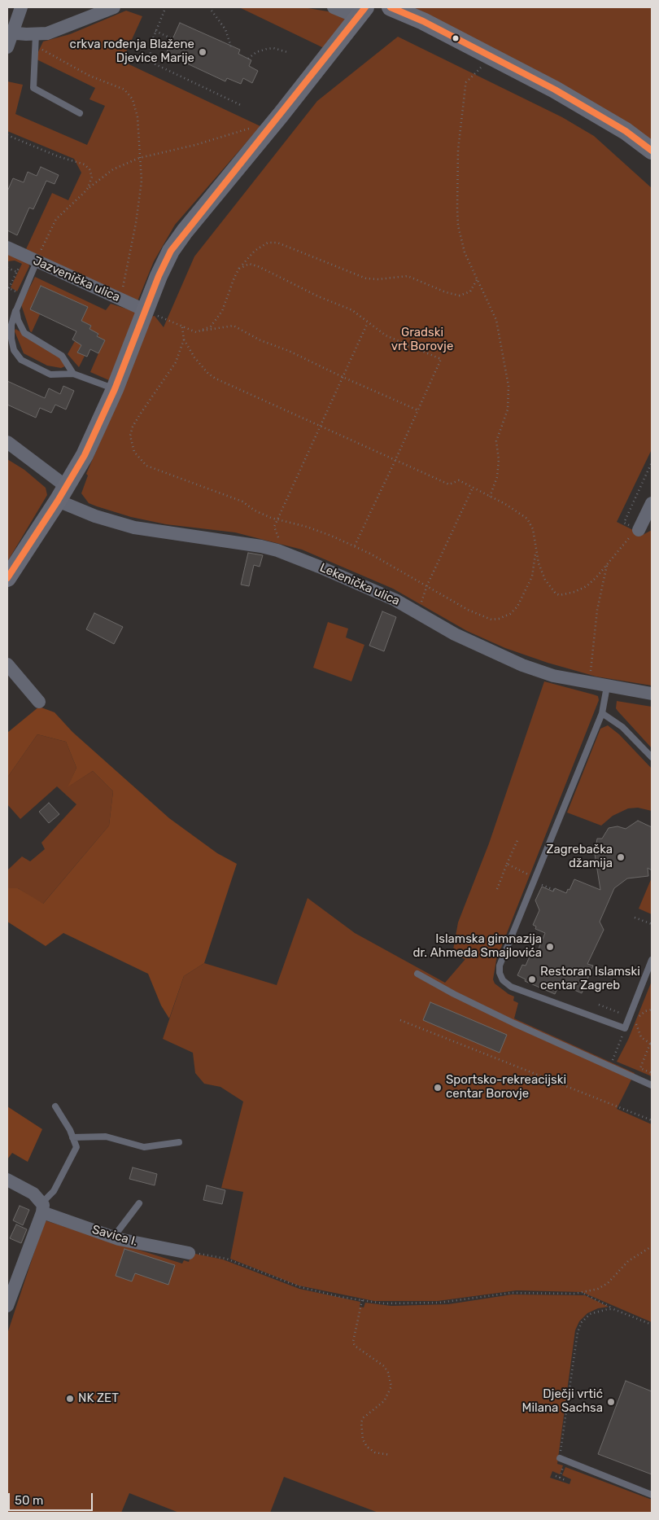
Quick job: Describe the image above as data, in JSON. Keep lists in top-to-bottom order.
{
  "streets": {
    "street": ["Jazvenička ulica", "Lekenička ulica", "Savica I."]
  },
  "parks": ["Gradski vrt Borovje"],
  "places": [
    "crkva rođenja Blažene Djevice Marije",
    "Zagrebačka džamija",
    "Islamska gimnazija dr. Ahmeda Smajlovića",
    "Restoran Islamski centar Zagreb",
    "Sportsko-rekreacijski centar Borovje",
    "NK ZET",
    "Dječji vrtić Milana Sachsa"
  ],
  "scale_bar": "50 m"
}
